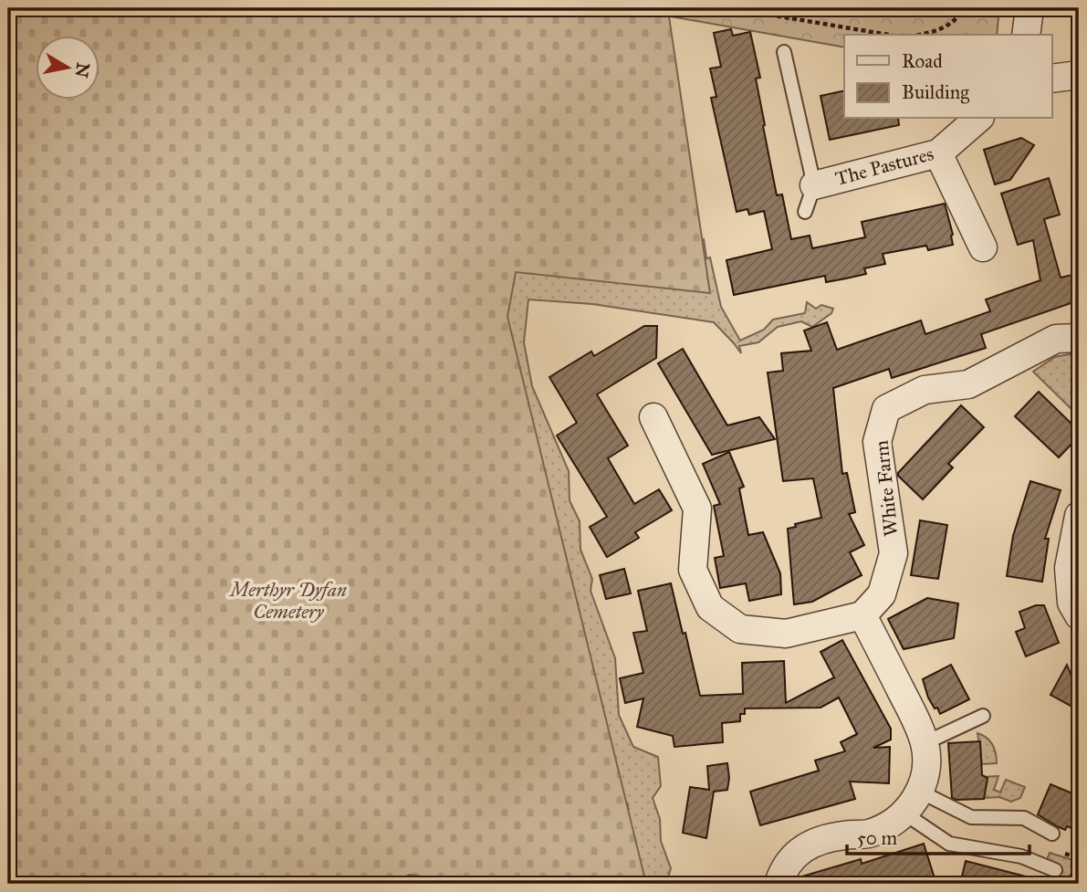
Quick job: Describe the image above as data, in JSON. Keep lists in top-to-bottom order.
{
  "streets": {
    "street": ["The Pastures", "White Farm"]
  },
  "parks": ["Merthyr Dyfan Cemetery"],
  "legend": ["Road", "Building"],
  "scale_bar": "50 m",
  "north": "right"
}
